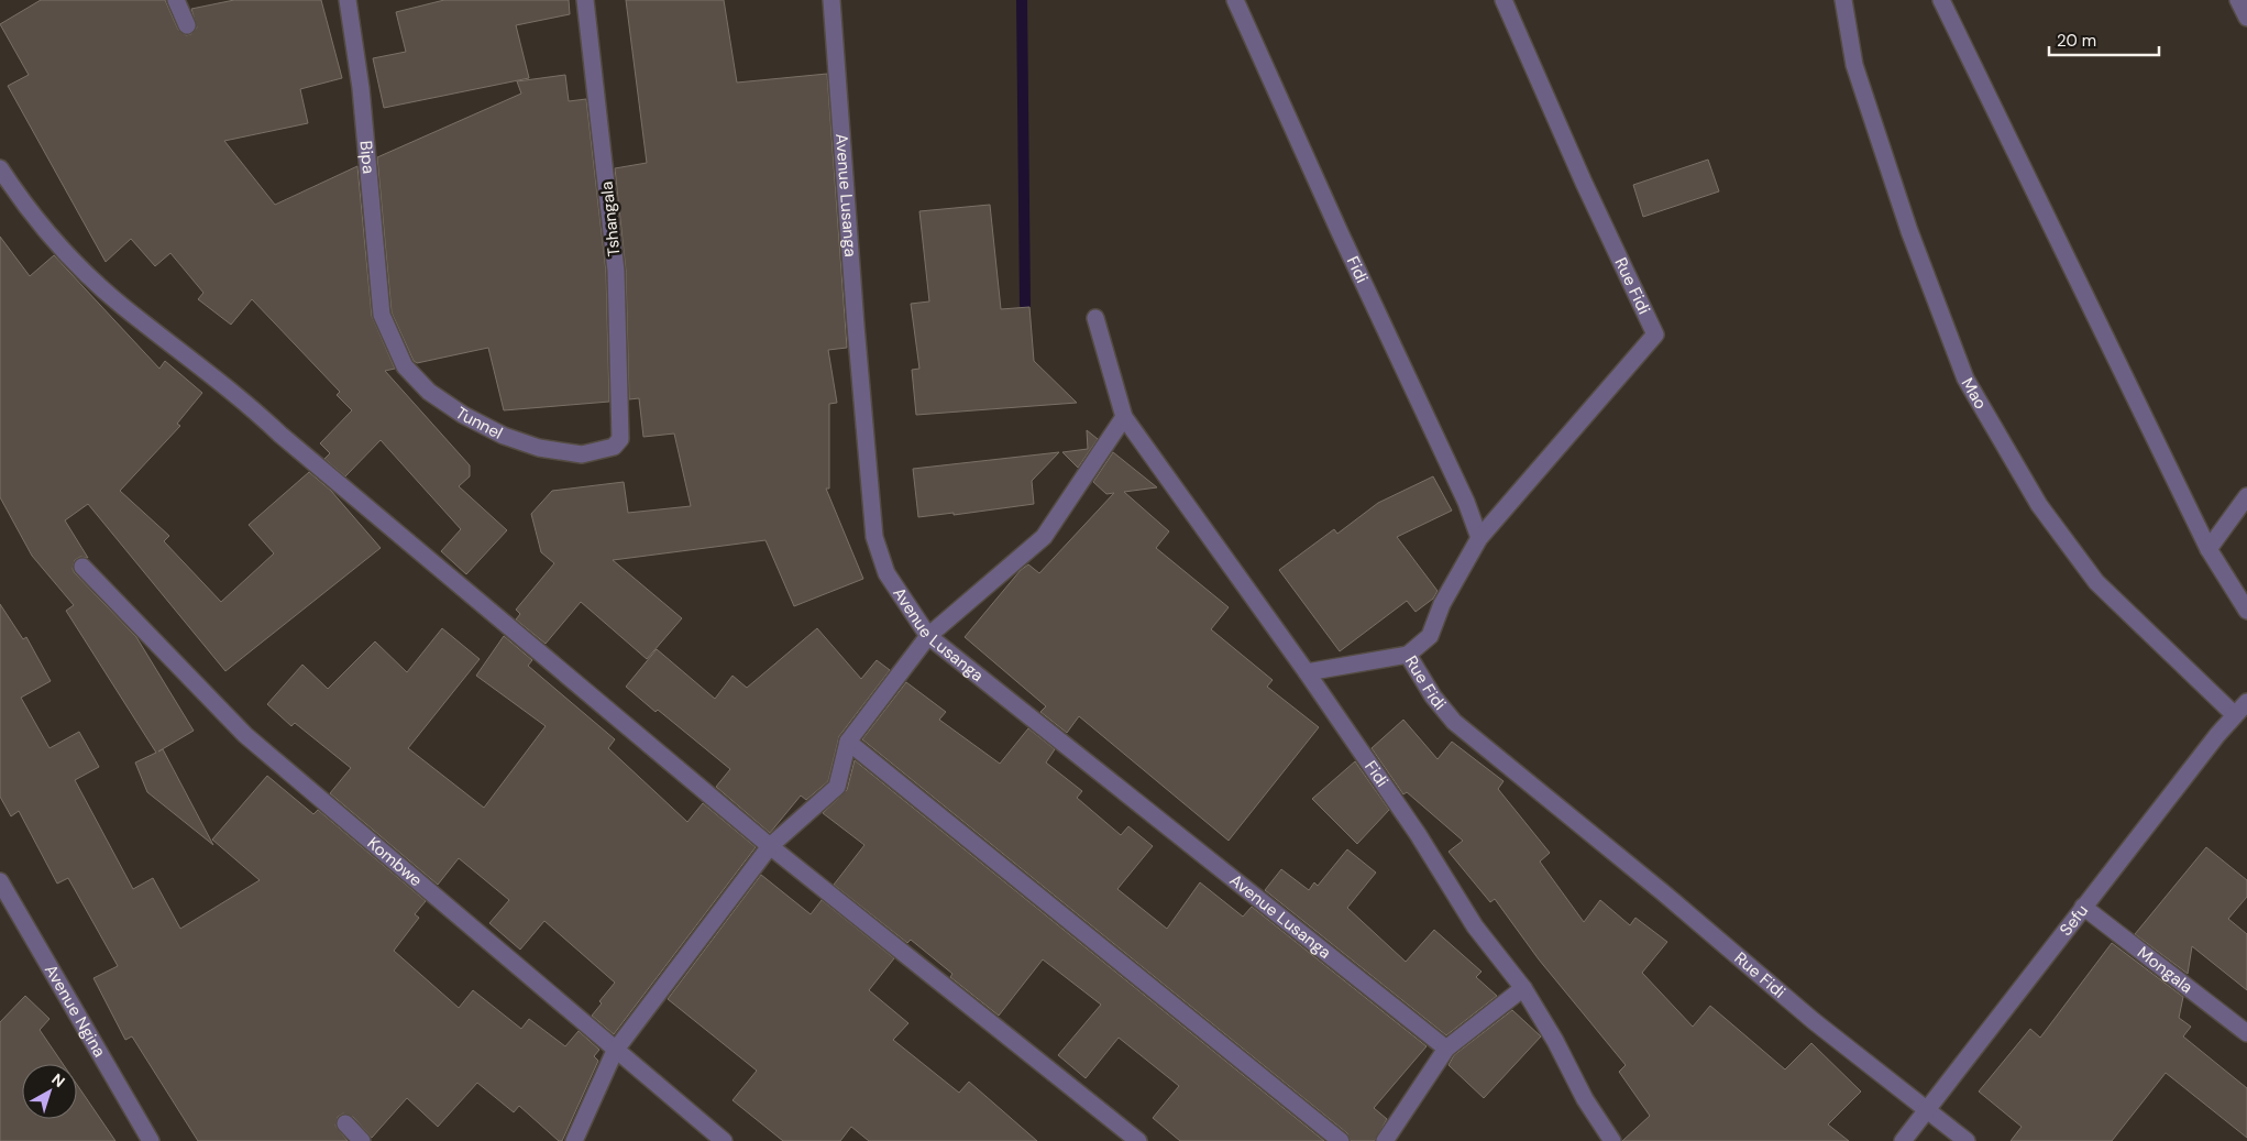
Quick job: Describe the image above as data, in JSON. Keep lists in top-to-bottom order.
{
  "streets": {
    "street": [
      "Bipa",
      "Avenue Lusanga",
      "Tshangala",
      "Fidi",
      "Rue Fidi",
      "Mao",
      "Tunnel",
      "Kombwe",
      "Sefu",
      "Mongala",
      "Avenue Ngina"
    ]
  },
  "crossings": [
    ["Bipa", "Tunnel"],
    ["Tshangala", "Tunnel"],
    ["Fidi", "Rue Fidi"],
    ["Rue Fidi", "Sefu"],
    ["Mao", "Sefu"],
    ["Sefu", "Mongala"]
  ],
  "scale_bar": "20 m",
  "north": "top right"
}
